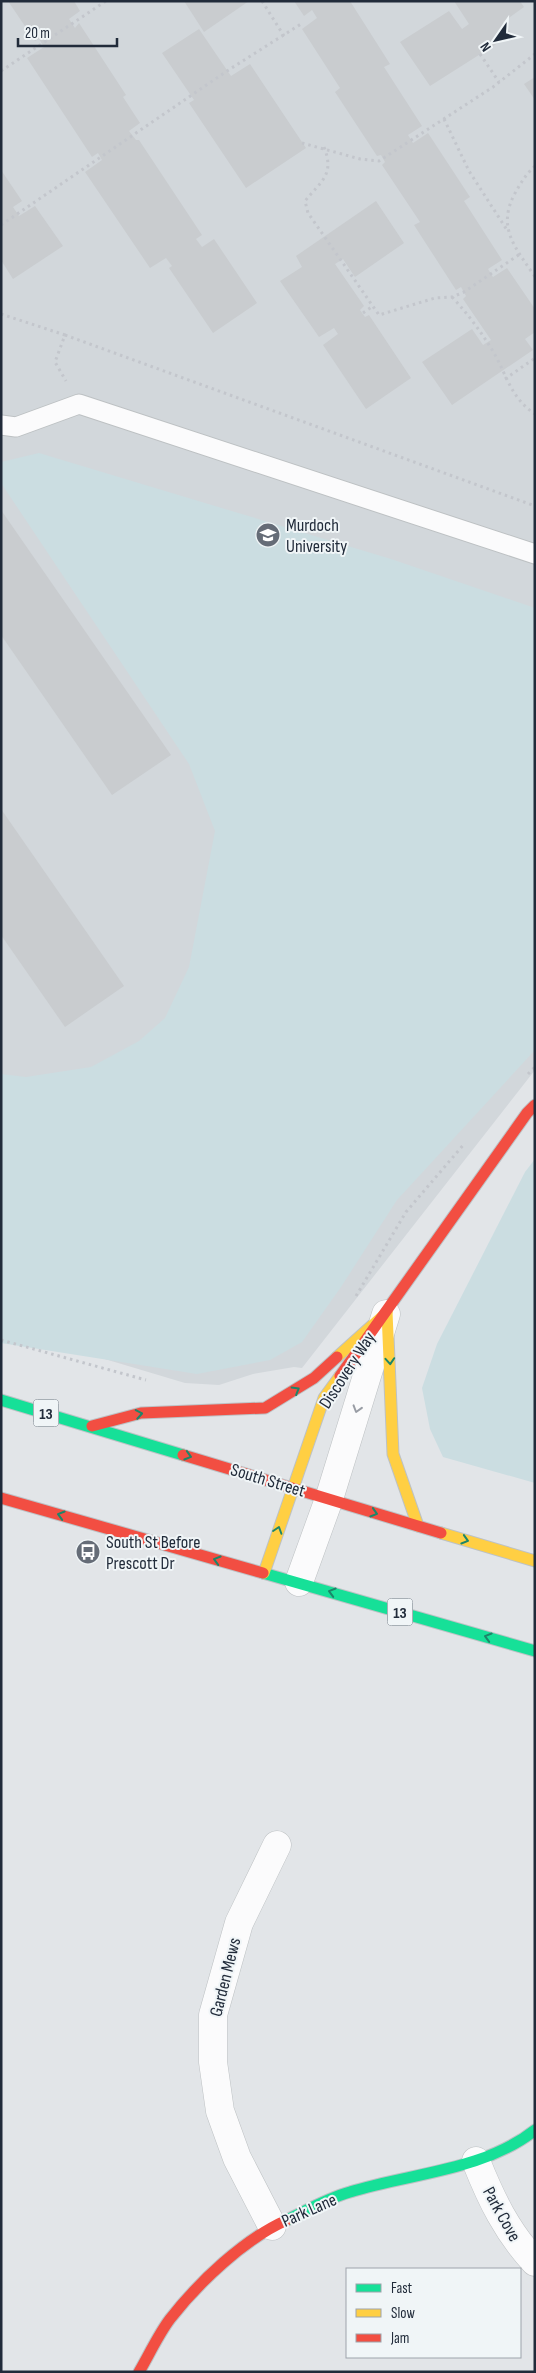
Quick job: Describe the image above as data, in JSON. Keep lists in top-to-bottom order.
{
  "streets": {
    "main road": [
      "Discovery Way",
      "13",
      "South Street",
      "Park Lane"
    ],
    "street": ["Garden Mews", "Park Cove"]
  },
  "crossings": [
    ["Discovery Way", "13"],
    ["Discovery Way", "South Street"],
    ["Garden Mews", "Park Lane"],
    ["Park Lane", "Park Cove"]
  ],
  "places": {
    "school or university": ["Murdoch University"],
    "bus stop": ["South St Before Prescott Dr"]
  },
  "legend": ["Fast", "Slow", "Jam"],
  "scale_bar": "20 m",
  "north": "bottom left"
}
